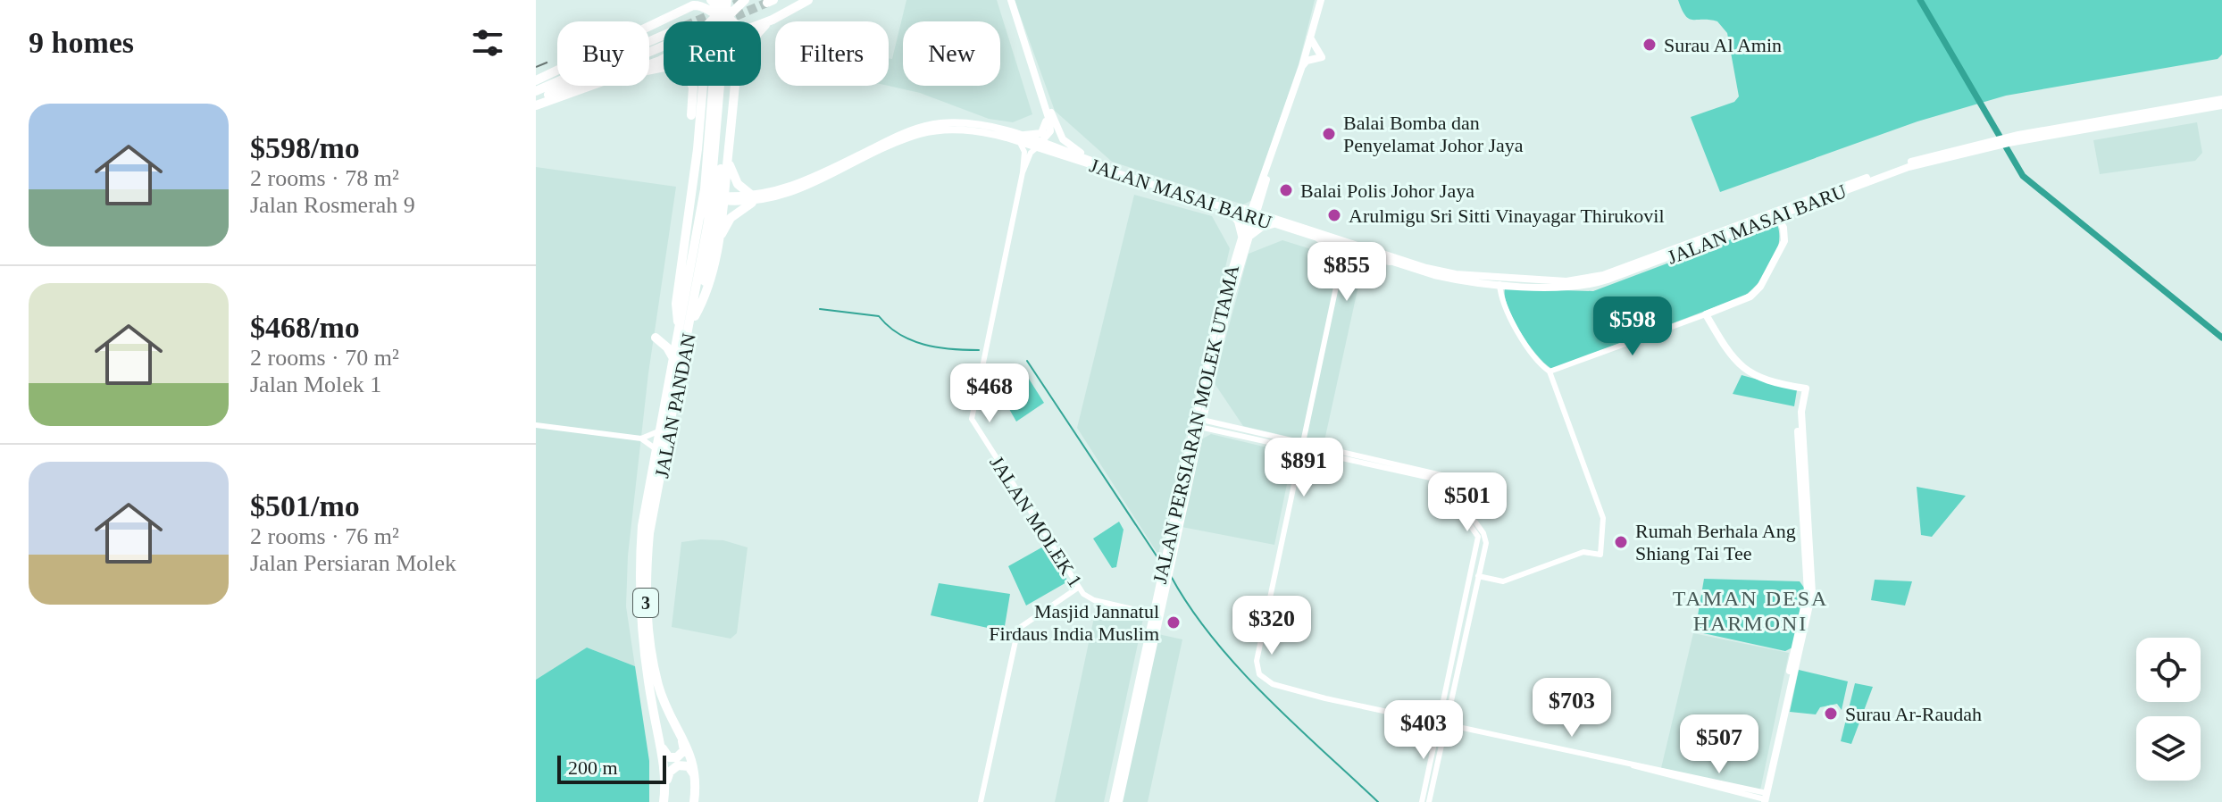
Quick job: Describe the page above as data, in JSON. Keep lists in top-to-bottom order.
{
  "streets": {
    "highway": ["JALAN PANDAN", "3"],
    "main road": ["JALAN MASAI BARU", "JALAN PERSIARAN MOLEK UTAMA"],
    "street": ["JALAN MOLEK 1"]
  },
  "crossings": [
    ["JALAN MASAI BARU", "JALAN PERSIARAN MOLEK UTAMA"],
    ["JALAN MASAI BARU", "JALAN MOLEK 1"],
    ["JALAN PERSIARAN MOLEK UTAMA", "JALAN MOLEK 1"]
  ],
  "districts": ["TAMAN DESA HARMONI"],
  "places": [
    "Surau Al Amin",
    "Balai Bomba dan Penyelamat Johor Jaya",
    "Balai Polis Johor Jaya",
    "Arulmigu Sri Sitti Vinayagar Thirukovil",
    "Rumah Berhala Ang Shiang Tai Tee",
    "Masjid Jannatul Firdaus India Muslim",
    "Surau Ar-Raudah"
  ],
  "scale_bar": "200 m",
  "page": {
    "heading": "9 homes",
    "chip": [
      "Buy",
      "Rent",
      "Filters",
      "New"
    ],
    "list": [
      {
        "name": "$598/mo",
        "note": "2 rooms · 78 m² · Jalan Rosmerah 9"
      },
      {
        "name": "$468/mo",
        "note": "2 rooms · 70 m² · Jalan Molek 1"
      },
      {
        "name": "$501/mo",
        "note": "2 rooms · 76 m² · Jalan Persiaran Molek"
      }
    ],
    "price": [
      "$855",
      "$598",
      "$468",
      "$891",
      "$501",
      "$320",
      "$703",
      "$403",
      "$507"
    ],
    "scale": "200 m"
  }
}
